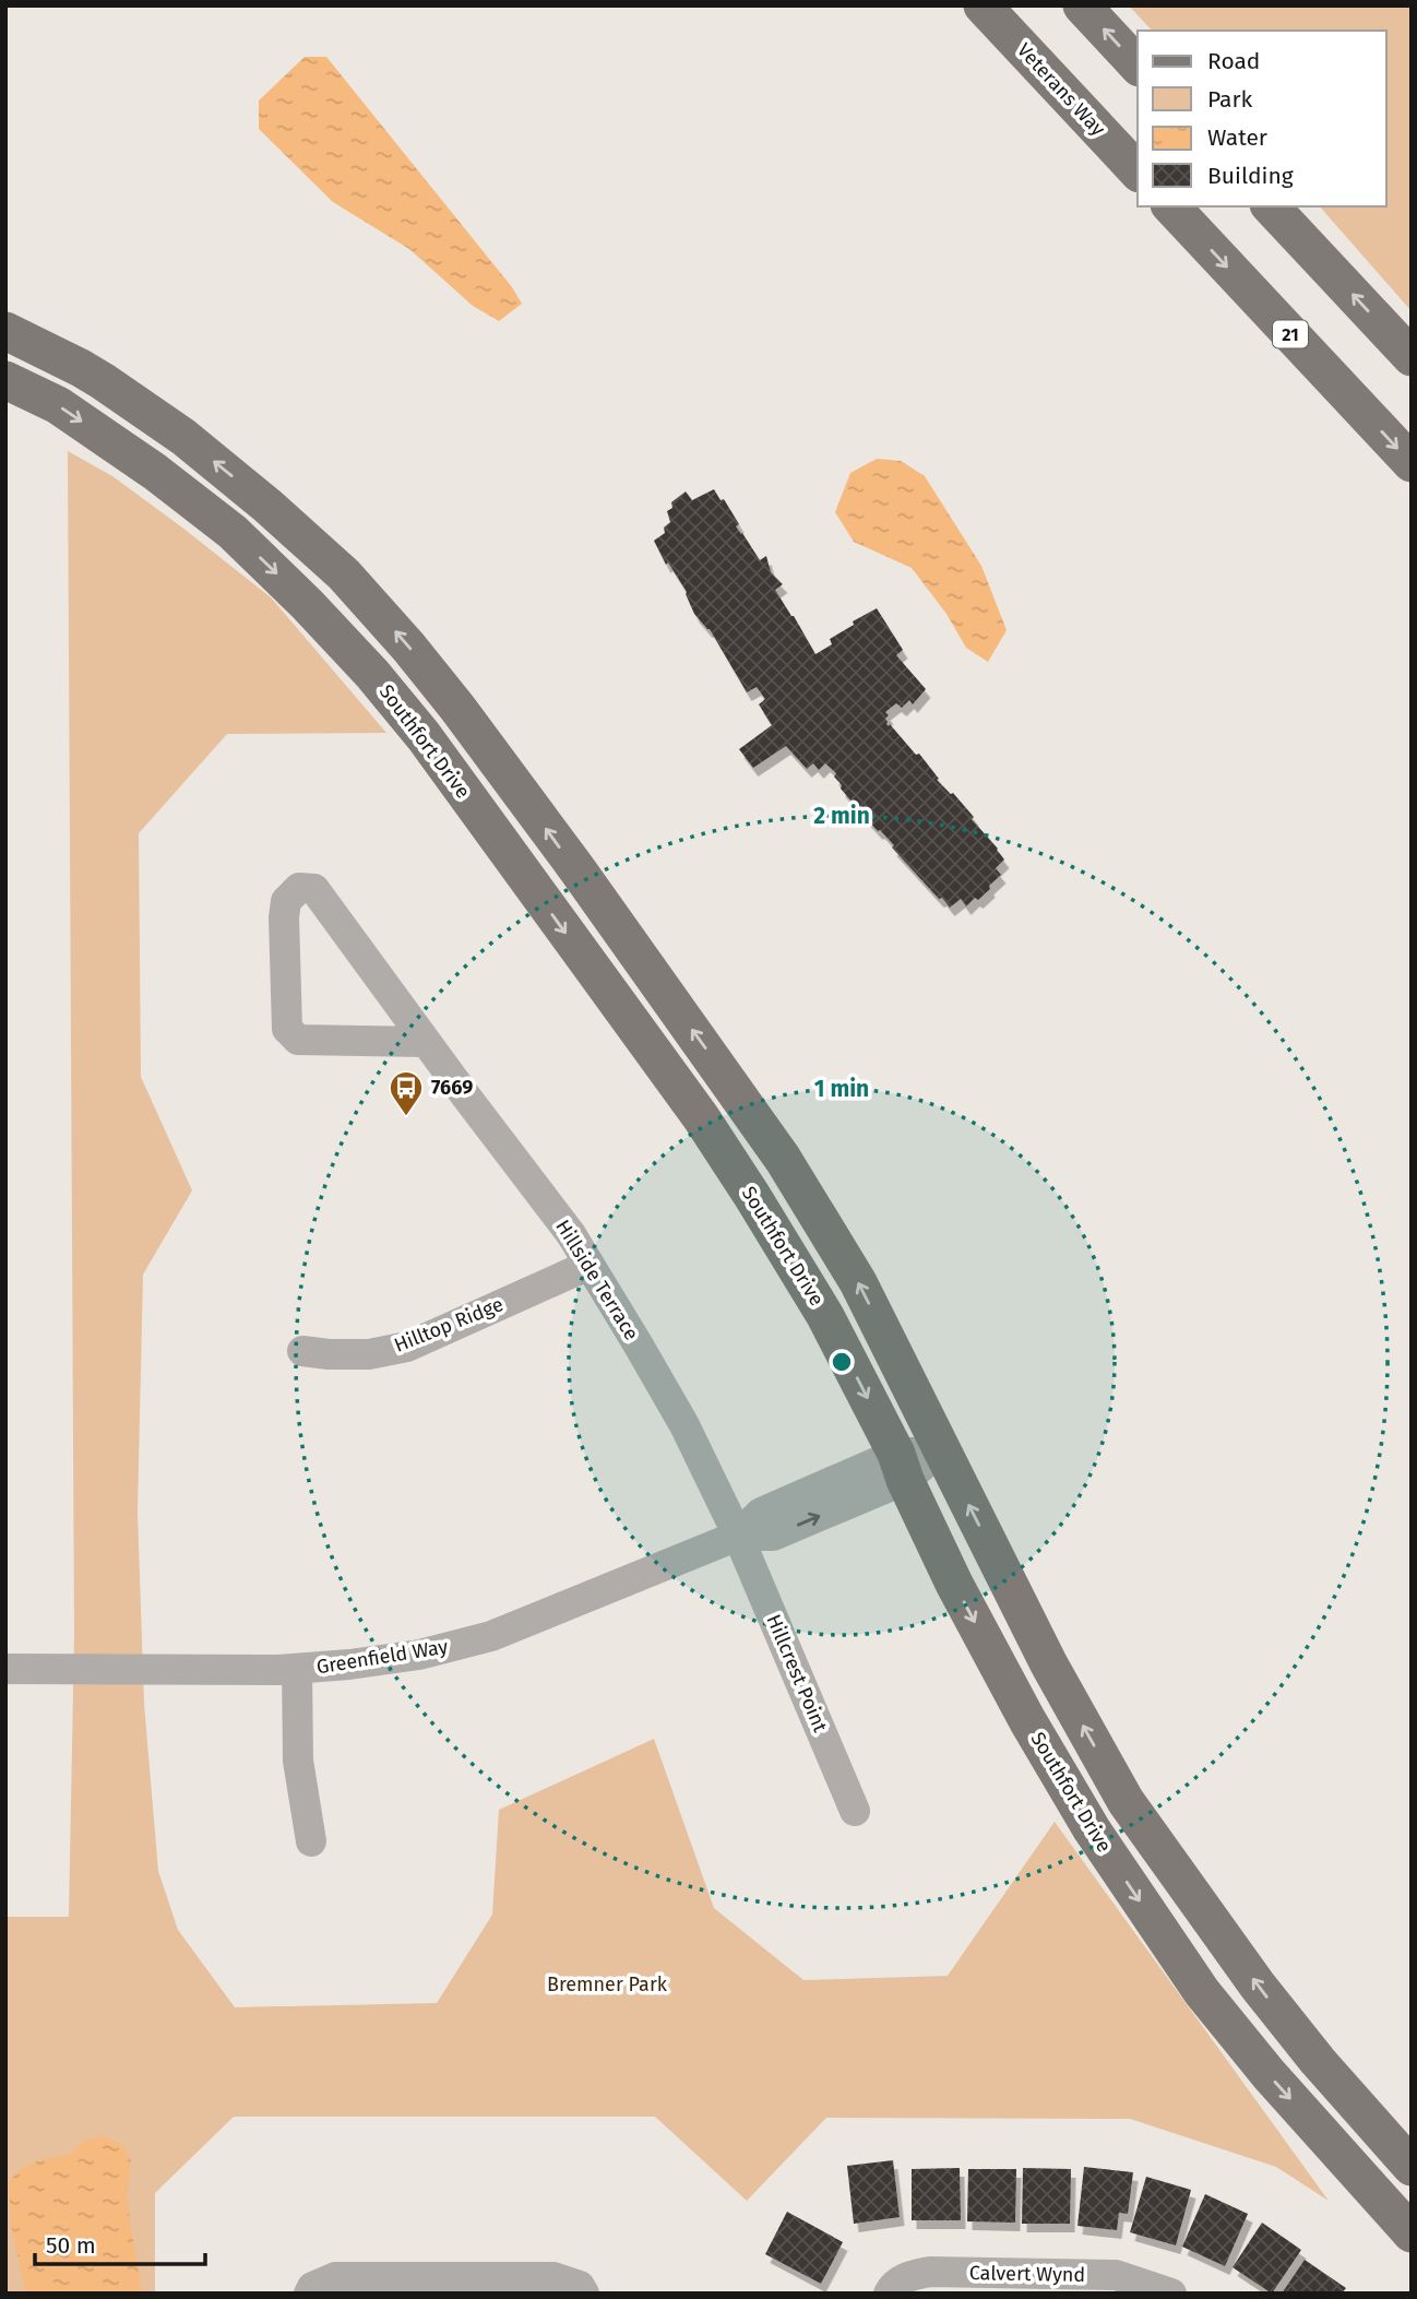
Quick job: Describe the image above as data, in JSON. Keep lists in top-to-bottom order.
{
  "streets": {
    "main road": ["Veterans Way", "21", "Southfort Drive"],
    "street": [
      "Hillside Terrace",
      "Hilltop Ridge",
      "Greenfield Way",
      "Hillcrest Point",
      "Calvert Wynd"
    ]
  },
  "crossings": [
    ["Southfort Drive", "Greenfield Way"],
    ["Hillside Terrace", "Hilltop Ridge"],
    ["Hillside Terrace", "Greenfield Way"],
    ["Hillside Terrace", "Hillcrest Point"],
    ["Greenfield Way", "Hillcrest Point"]
  ],
  "parks": ["Bremner Park"],
  "places": {
    "bus stop": ["7669"]
  },
  "legend": [
    "Road",
    "Park",
    "Water",
    "Building"
  ],
  "scale_bar": "50 m",
  "rings": ["2 min", "1 min"]
}
